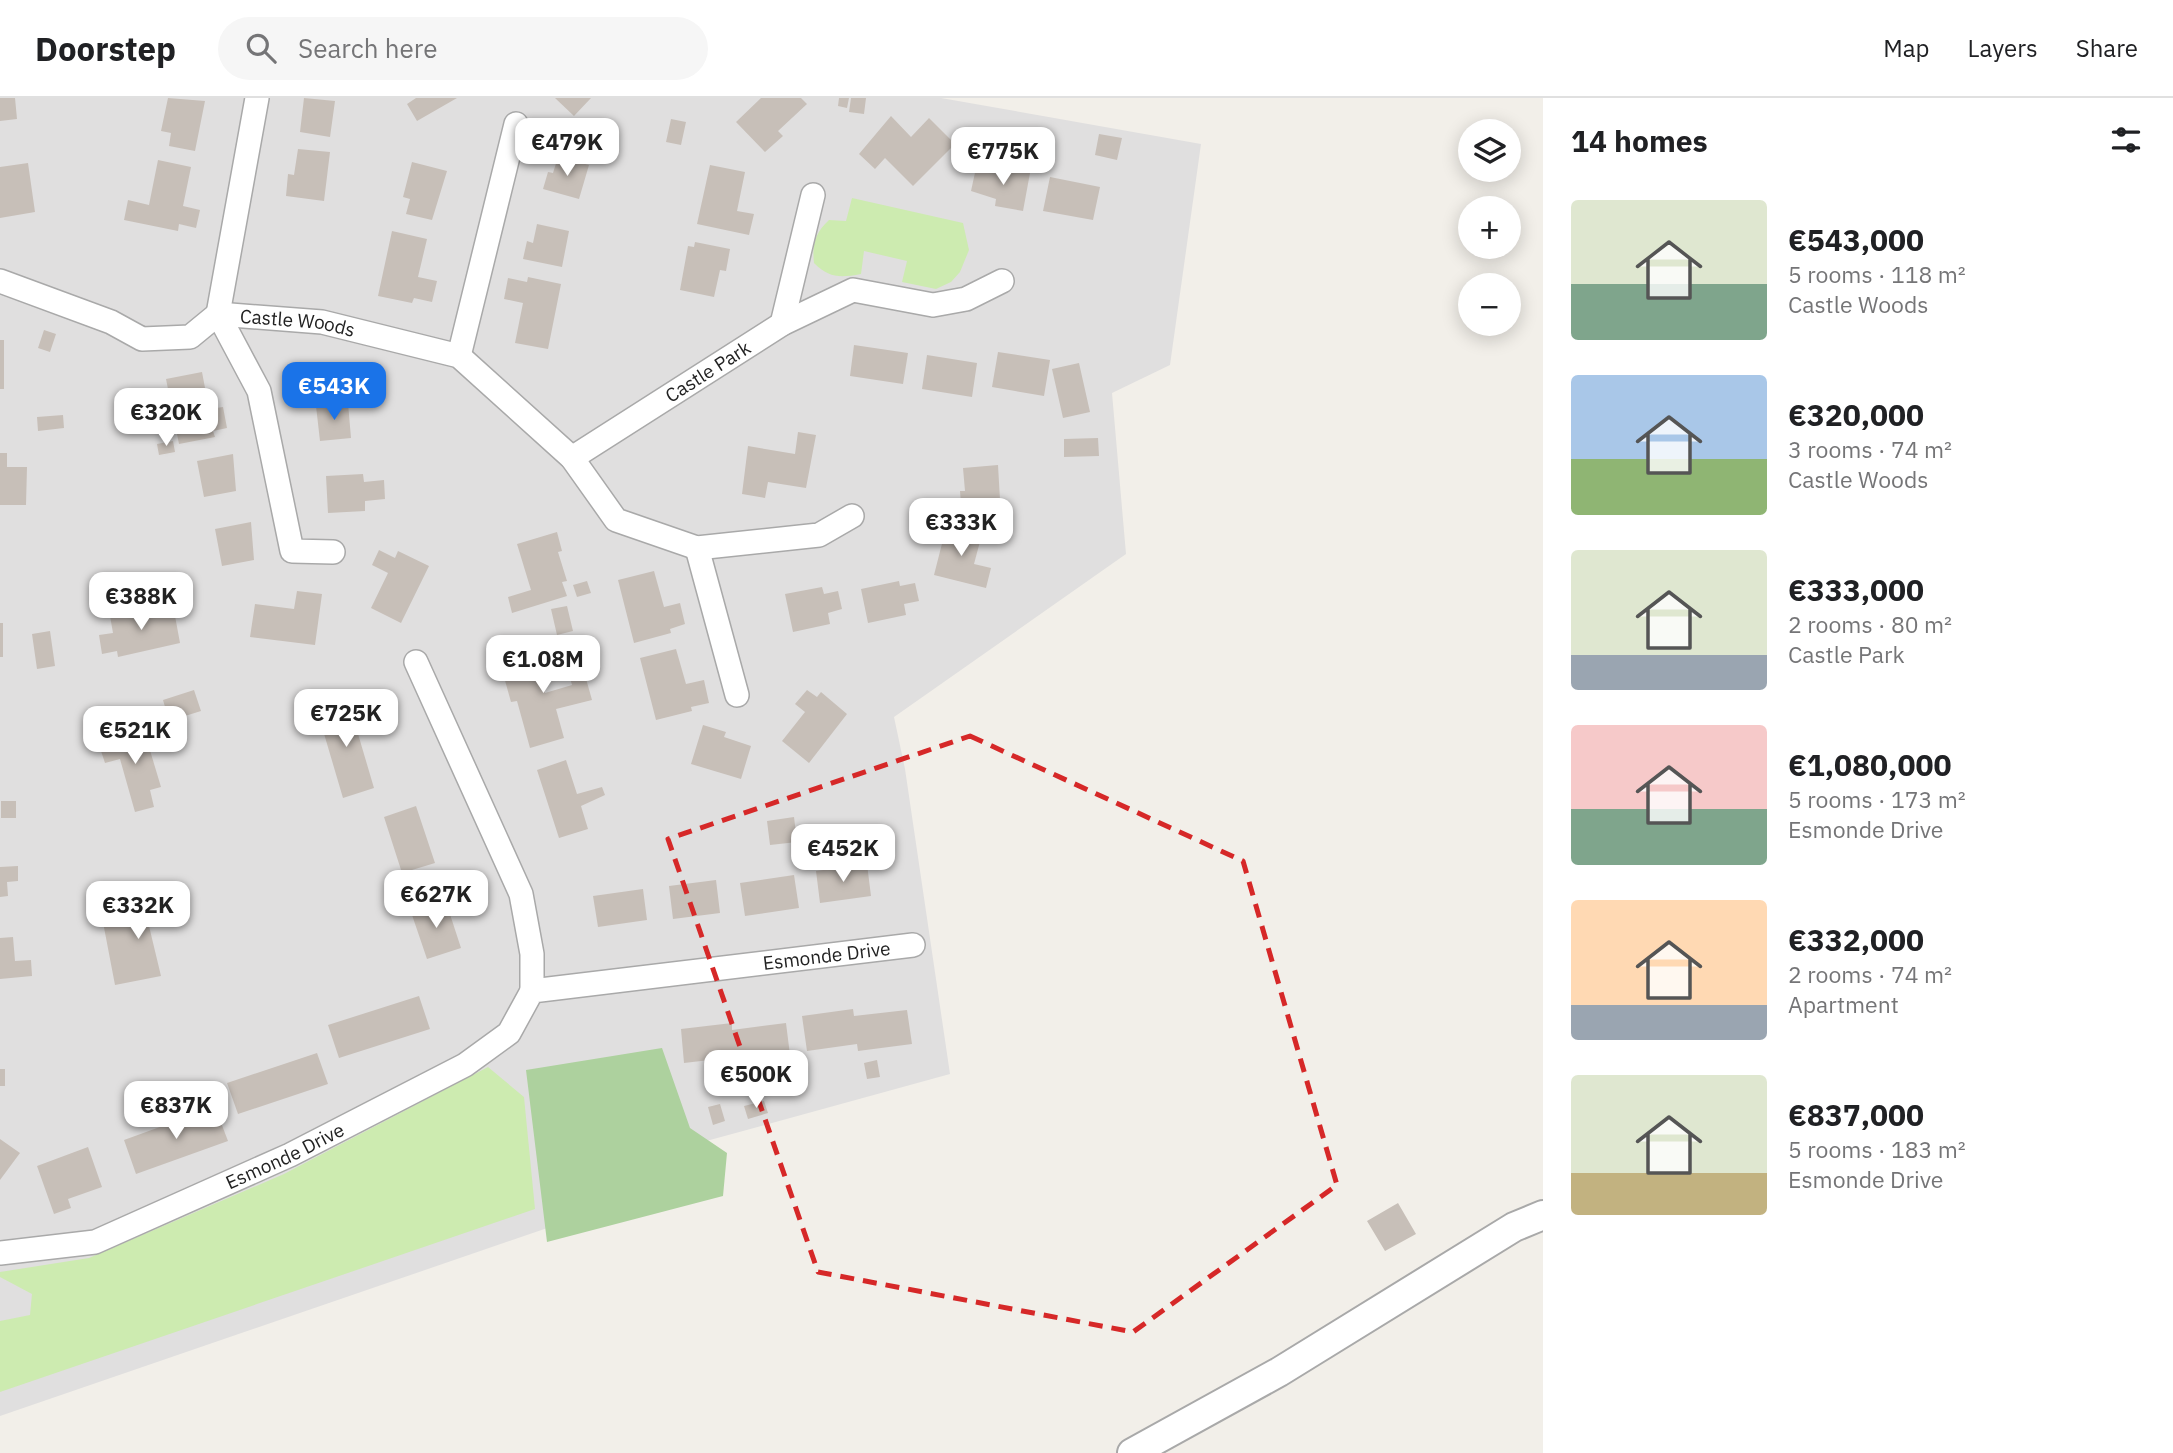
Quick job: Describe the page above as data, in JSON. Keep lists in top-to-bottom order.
{
  "streets": {
    "street": ["Castle Woods", "Castle Park", "Esmonde Drive"]
  },
  "crossings": [
    ["Castle Woods", "Castle Park"]
  ],
  "page": {
    "header": "Doorstep",
    "search": "Search here",
    "nav": ["Map", "Layers", "Share"],
    "heading": "14 homes",
    "price": [
      "€479K",
      "€775K",
      "€543K",
      "€320K",
      "€333K",
      "€388K",
      "€1.08M",
      "€725K",
      "€521K",
      "€452K",
      "€627K",
      "€332K",
      "€500K",
      "€837K"
    ],
    "map_buttons": ["+", "−"],
    "list": [
      {
        "name": "€543,000",
        "note": "5 rooms · 118 m² · Castle Woods"
      },
      {
        "name": "€320,000",
        "note": "3 rooms · 74 m² · Castle Woods"
      },
      {
        "name": "€333,000",
        "note": "2 rooms · 80 m² · Castle Park"
      },
      {
        "name": "€1,080,000",
        "note": "5 rooms · 173 m² · Esmonde Drive"
      },
      {
        "name": "€332,000",
        "note": "2 rooms · 74 m² · Apartment"
      },
      {
        "name": "€837,000",
        "note": "5 rooms · 183 m² · Esmonde Drive"
      }
    ]
  }
}
